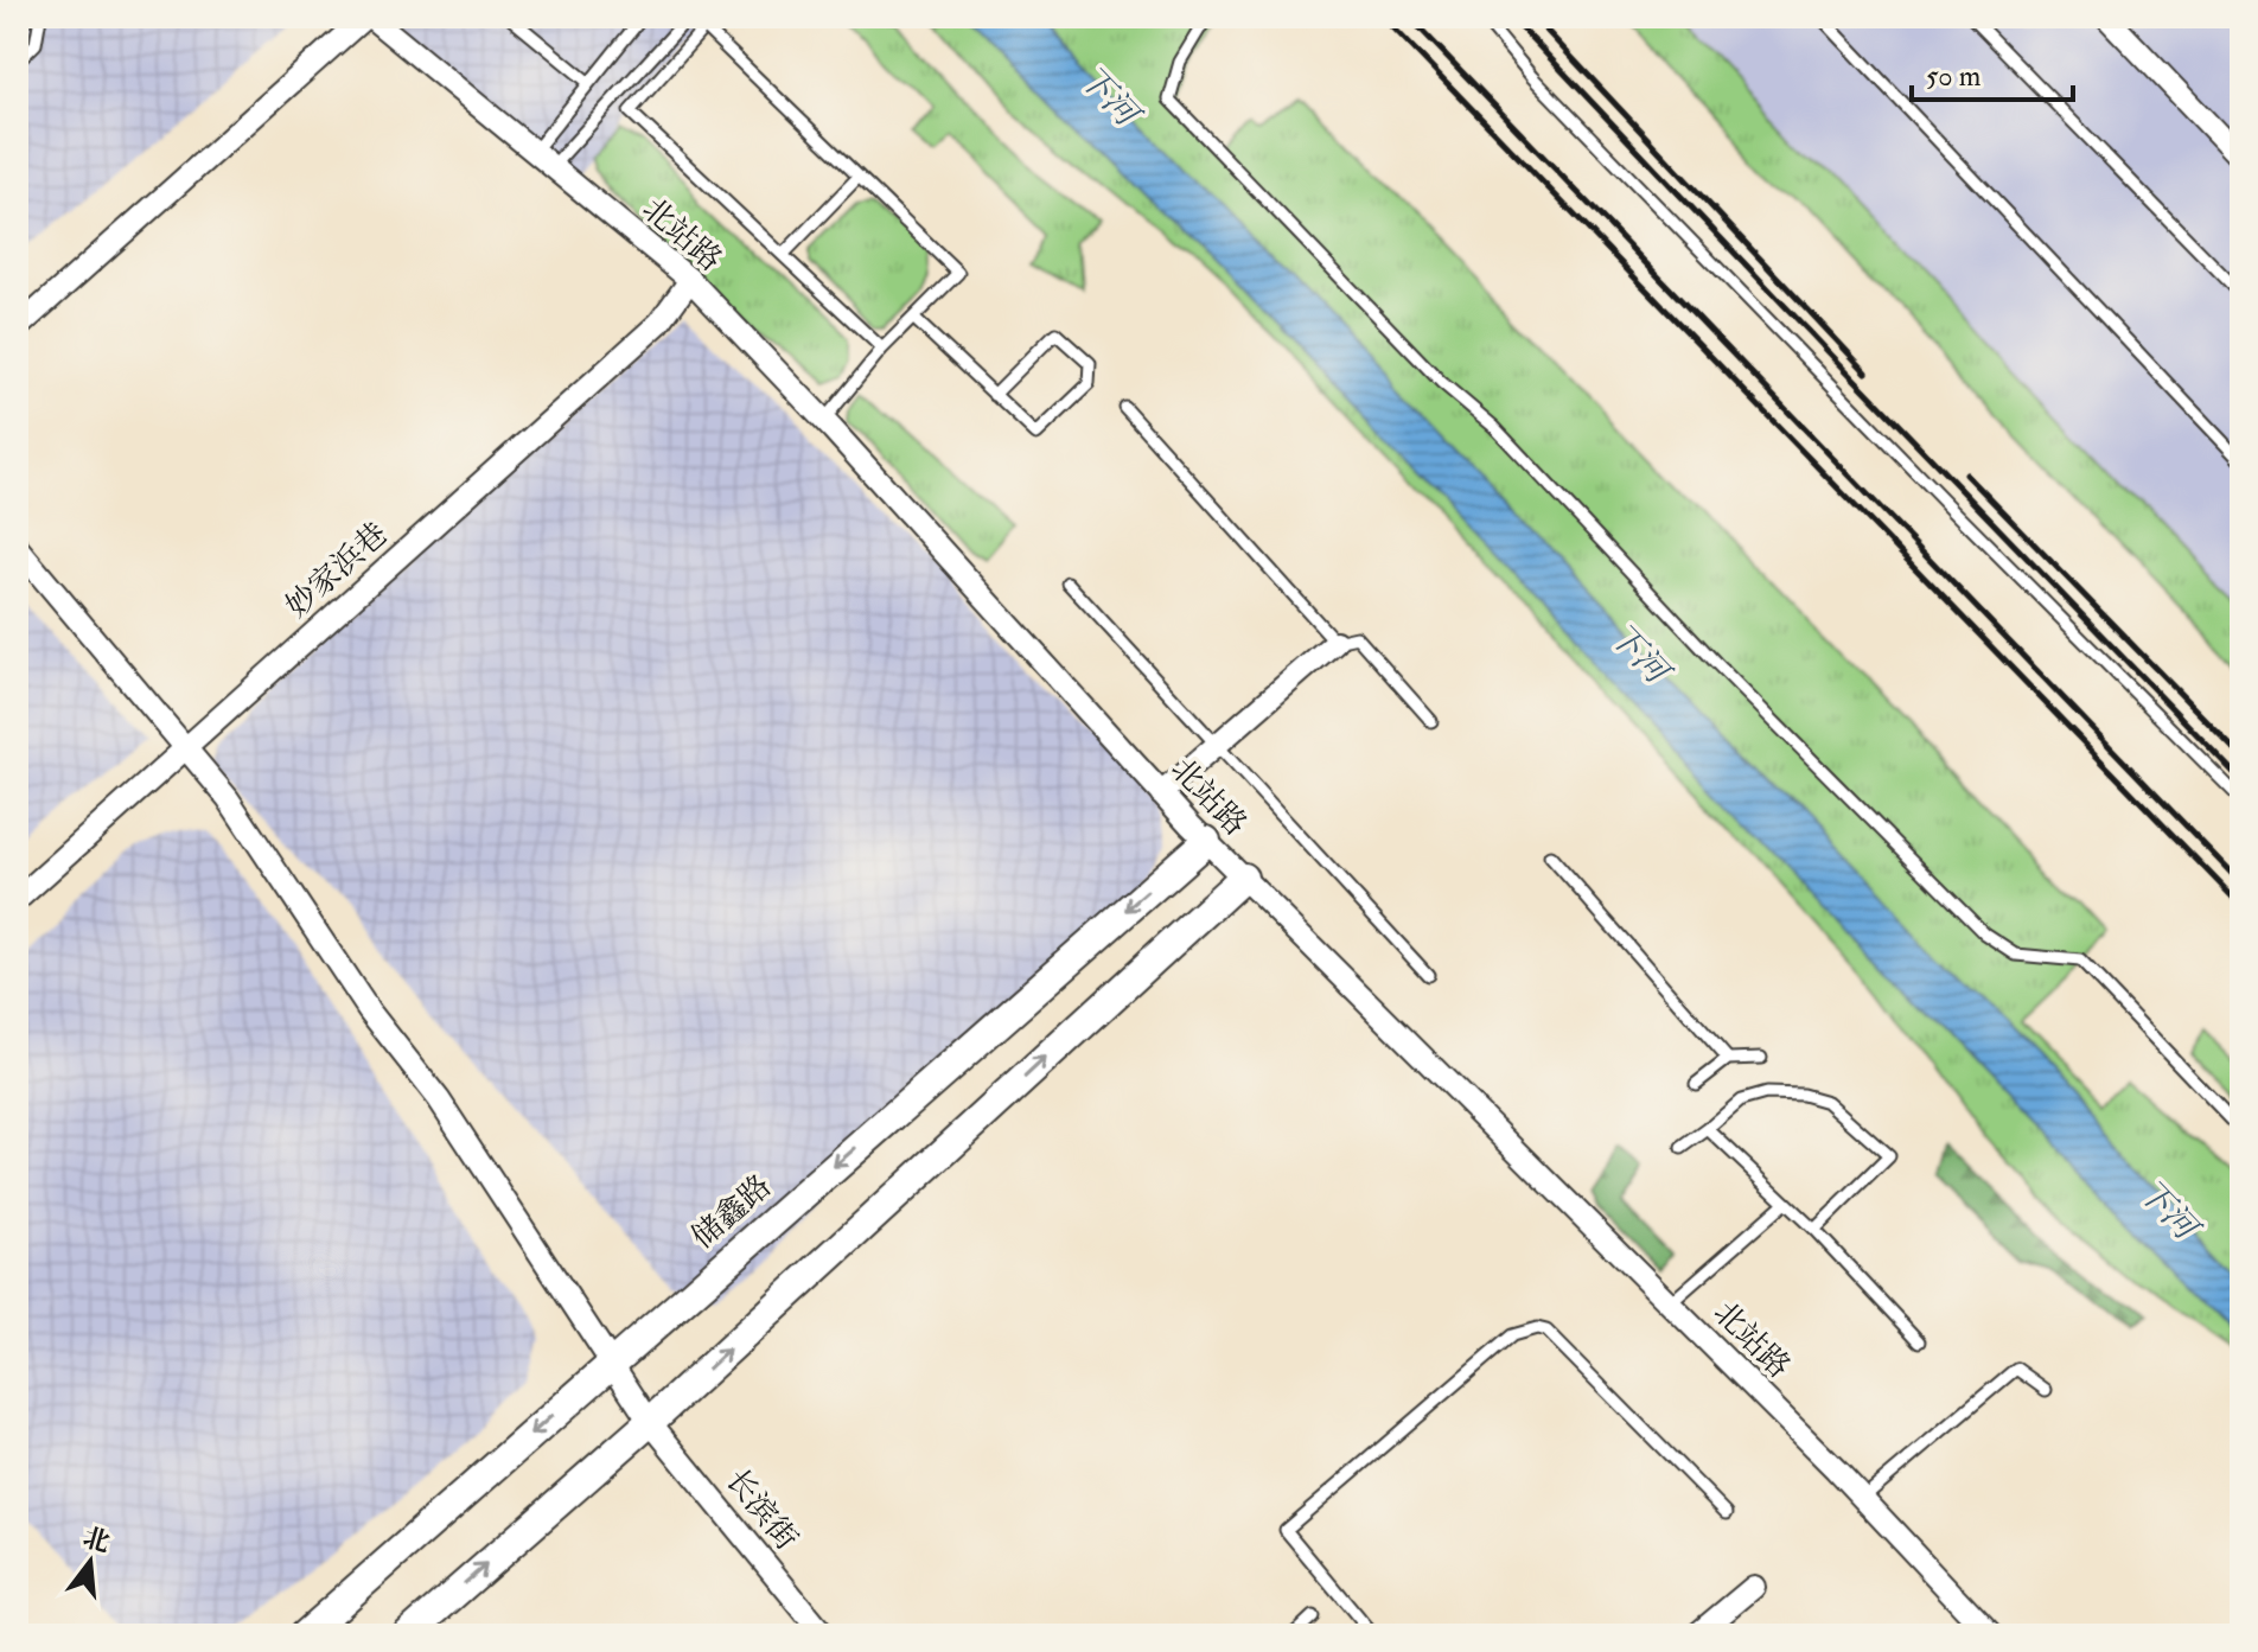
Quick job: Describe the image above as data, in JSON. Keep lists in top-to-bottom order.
{
  "streets": {
    "street": [
      "北站路",
      "妙家浜巷",
      "储鑫路",
      "长滨街"
    ]
  },
  "crossings": [
    ["北站路", "妙家浜巷"],
    ["北站路", "储鑫路"],
    ["妙家浜巷", "长滨街"],
    ["储鑫路", "长滨街"]
  ],
  "water": ["下河"],
  "scale_bar": "50 m",
  "north": "top"
}
